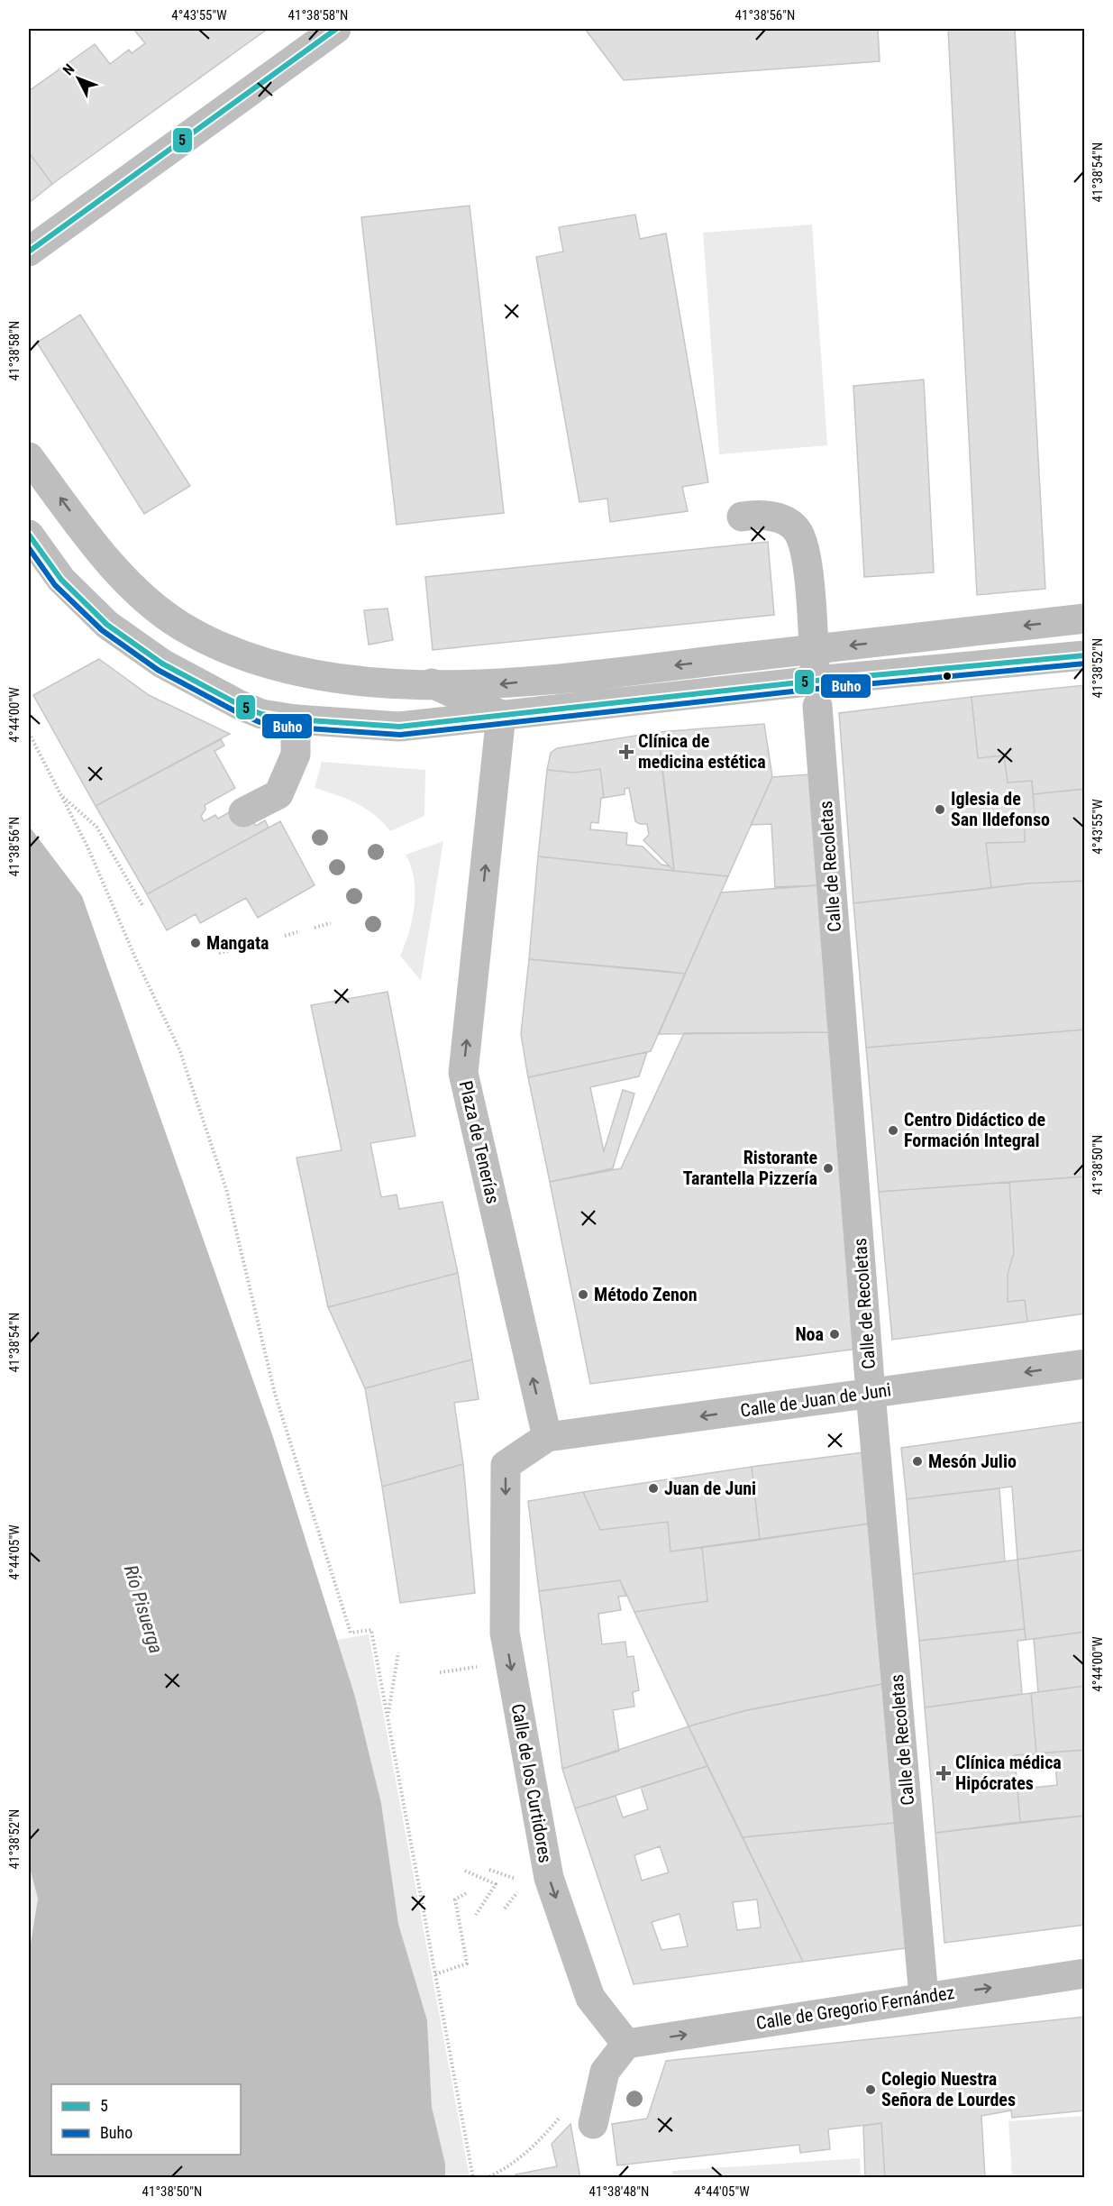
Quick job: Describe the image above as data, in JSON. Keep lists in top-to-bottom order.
{
  "streets": {
    "street": [
      "Calle de Recoletas",
      "Plaza de Tenerías",
      "Calle de Juan de Juni",
      "Calle de los Curtidores",
      "Calle de Gregorio Fernández"
    ]
  },
  "crossings": [
    ["Calle de Recoletas", "Calle de Juan de Juni"],
    ["Calle de Recoletas", "Calle de Gregorio Fernández"],
    ["Plaza de Tenerías", "Calle de Juan de Juni"],
    ["Plaza de Tenerías", "Calle de los Curtidores"],
    ["Calle de Juan de Juni", "Calle de los Curtidores"],
    ["Calle de los Curtidores", "Calle de Gregorio Fernández"]
  ],
  "one_way": [
    "Plaza de Tenerías",
    "Calle de Juan de Juni",
    "Calle de los Curtidores",
    "Calle de Gregorio Fernández"
  ],
  "water": ["Río Pisuerga"],
  "places": {
    "health": ["Clínica de medicina estética", "Clínica médica Hipócrates"],
    "other": [
      "Iglesia de San Ildefonso",
      "Mangata",
      "Centro Didáctico de Formación Integral",
      "Ristorante Tarantella Pizzería",
      "Método Zenon",
      "Noa",
      "Mesón Julio",
      "Juan de Juni",
      "Colegio Nuestra Señora de Lourdes"
    ]
  },
  "lines": ["transit line 5", "transit line Buho"],
  "legend": ["5", "Buho"],
  "north": "top left",
  "coordinates": [
    "4°43'55\"W",
    "41°38'58\"N",
    "41°38'56\"N",
    "41°38'54\"N",
    "41°38'52\"N",
    "4°44'00\"W",
    "41°38'50\"N",
    "4°44'05\"W",
    "41°38'48\"N"
  ]
}
